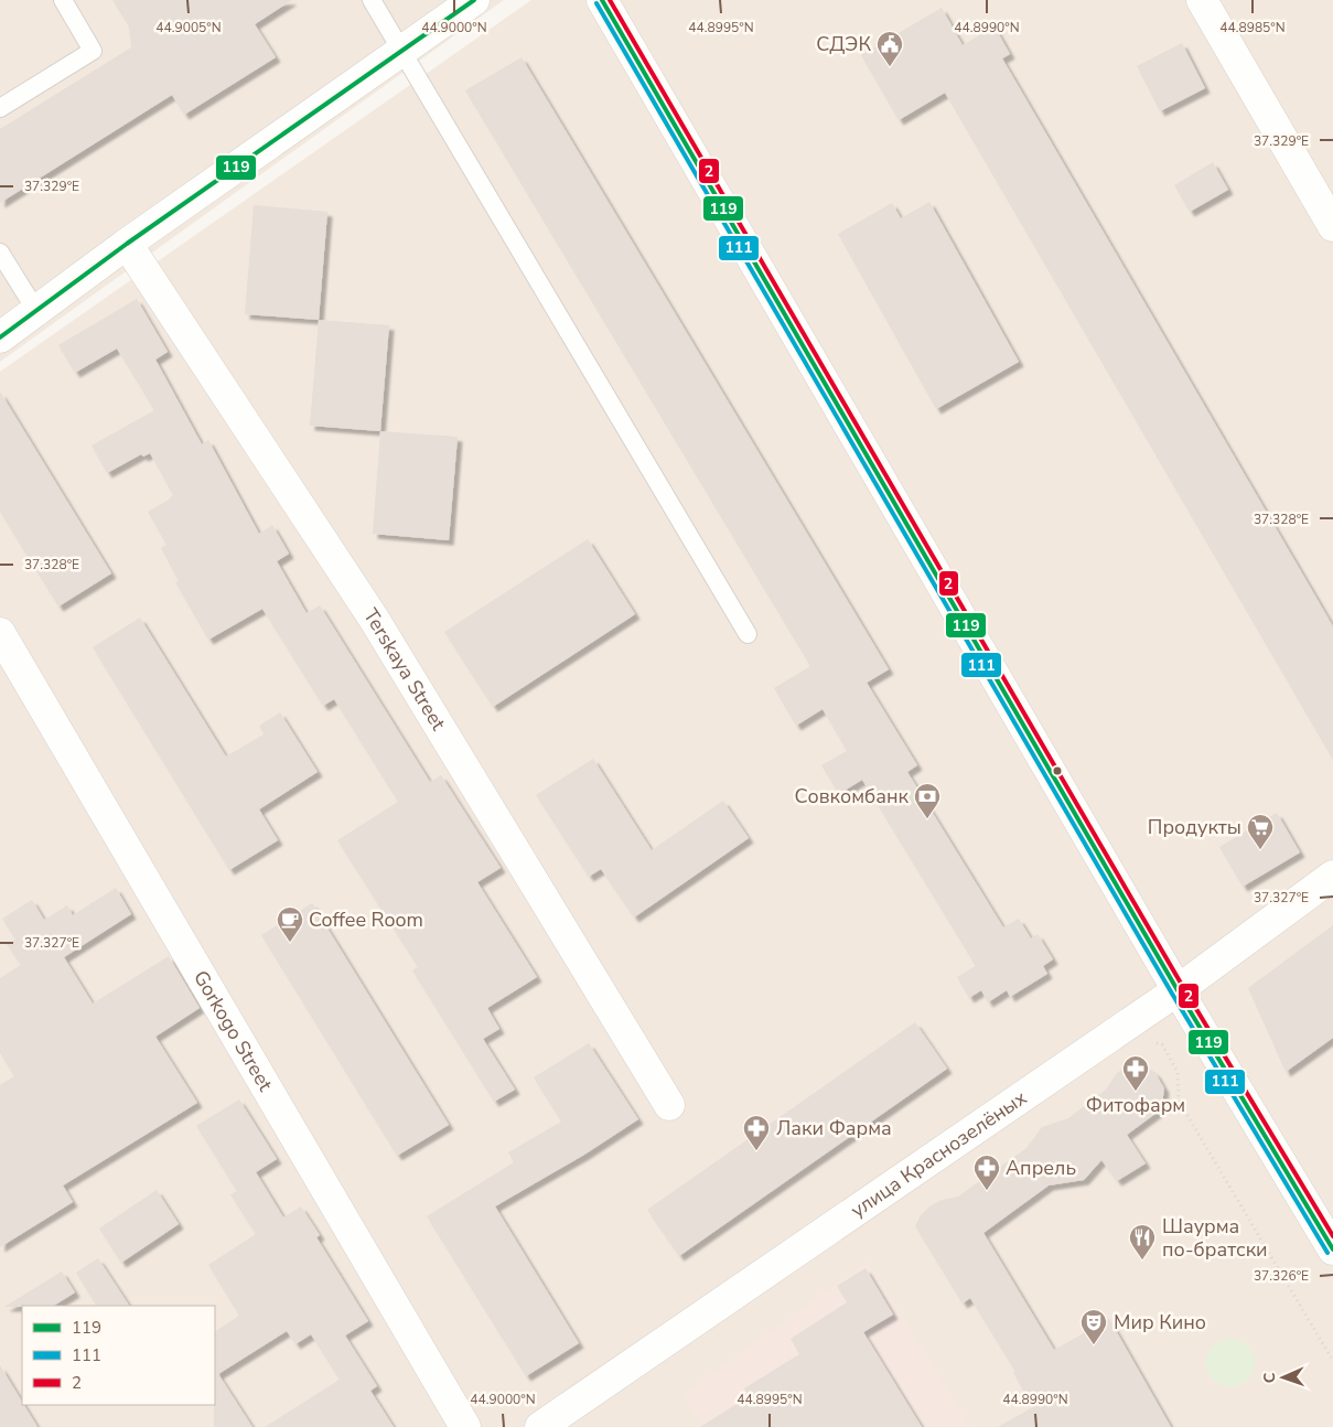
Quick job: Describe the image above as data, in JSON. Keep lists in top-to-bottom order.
{
  "streets": {
    "street": ["Terskaya Street", "Gorkogo Street", "улица Краснозелёных"]
  },
  "places": {
    "public building": ["СДЭК"],
    "bank": ["Совкомбанк"],
    "supermarket": ["Продукты"],
    "cafe": ["Coffee Room"],
    "pharmacy": ["Фитофарм", "Лаки Фарма", "Апрель"],
    "restaurant": ["Шаурма по-братски"],
    "theatre": ["Мир Кино"]
  },
  "lines": ["transit line 119", "transit line 2", "transit line 111"],
  "legend": ["119", "111", "2"],
  "north": "left",
  "coordinates": [
    "44.9005°N",
    "44.9000°N",
    "44.8995°N",
    "44.8990°N",
    "44.8985°N",
    "37.329°E",
    "37.328°E",
    "37.327°E",
    "37.326°E"
  ]
}
